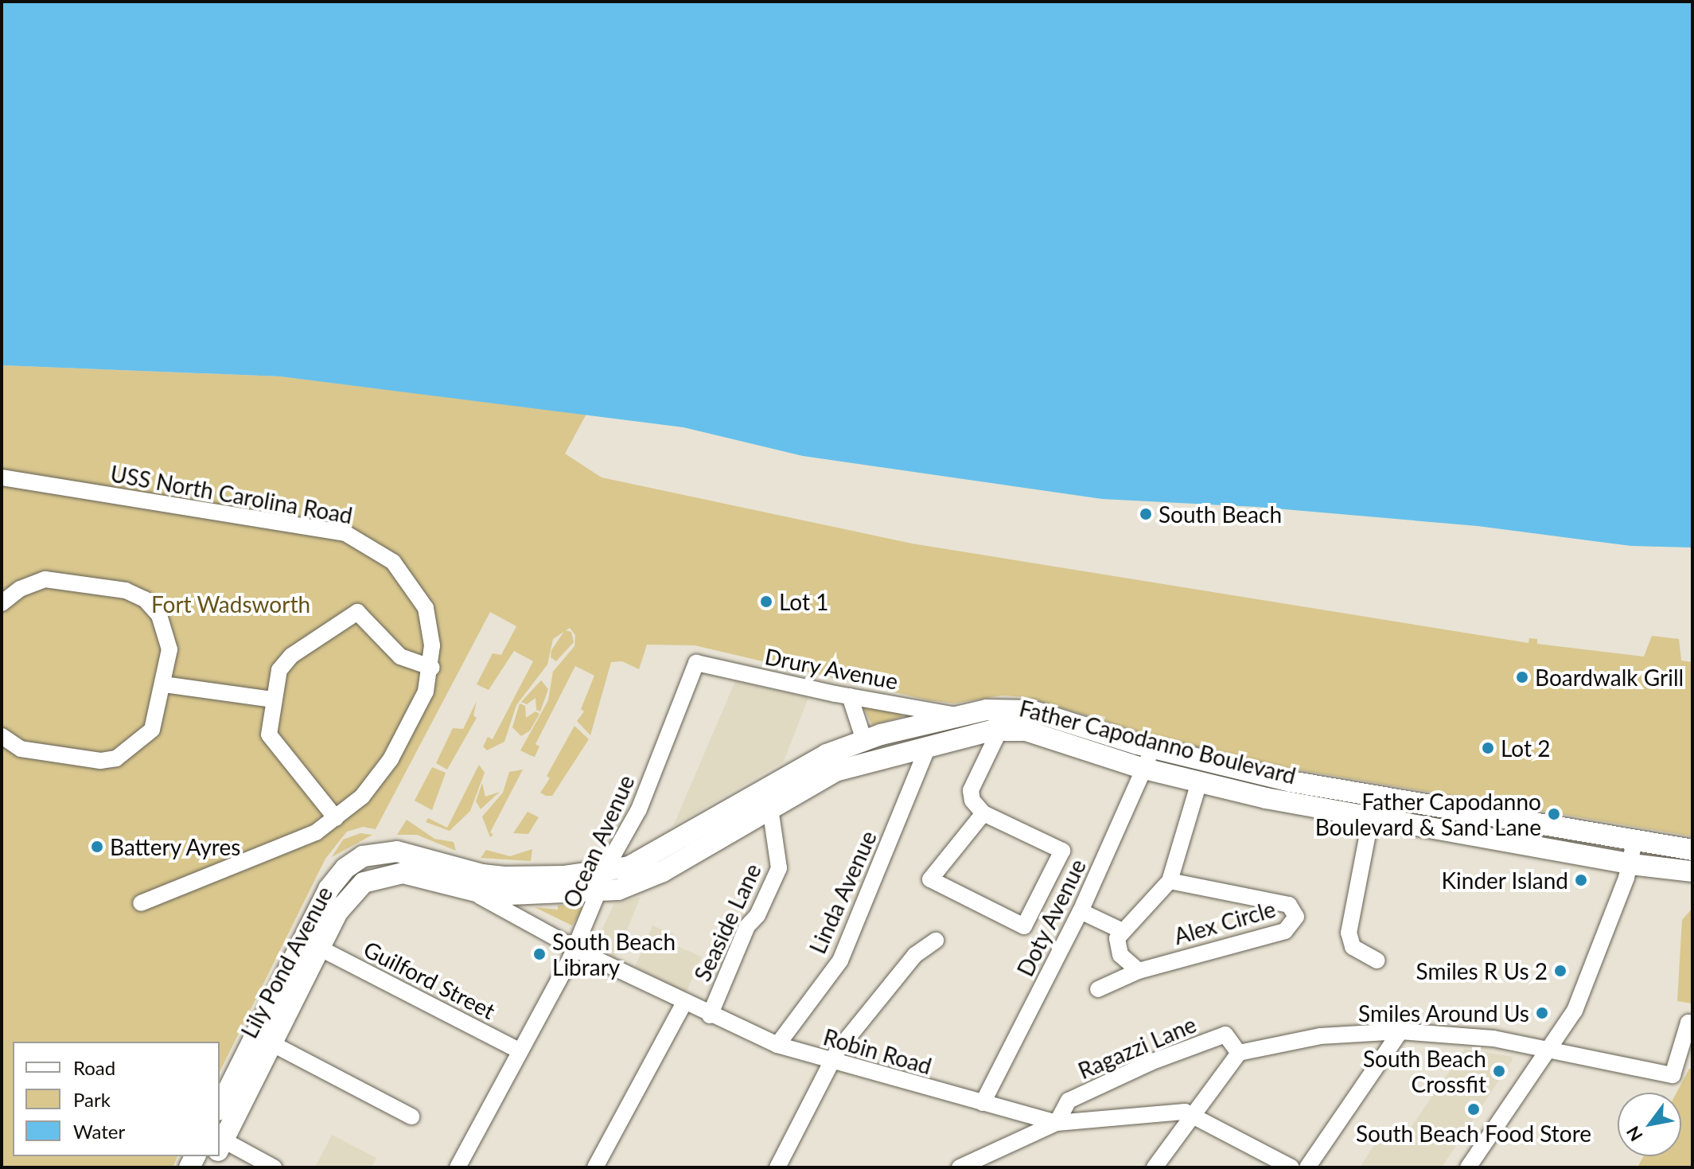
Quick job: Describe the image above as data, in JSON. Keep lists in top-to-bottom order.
{
  "streets": {
    "main road": ["Father Capodanno Boulevard", "Lily Pond Avenue"],
    "street": [
      "USS North Carolina Road",
      "Drury Avenue",
      "Ocean Avenue",
      "Linda Avenue",
      "Doty Avenue",
      "Seaside Lane",
      "Alex Circle",
      "Guilford Street",
      "Ragazzi Lane",
      "Robin Road"
    ]
  },
  "crossings": [
    ["Drury Avenue", "Father Capodanno Boulevard"],
    ["Drury Avenue", "Ocean Avenue"],
    ["Father Capodanno Boulevard", "Ocean Avenue"],
    ["Father Capodanno Boulevard", "Linda Avenue"],
    ["Father Capodanno Boulevard", "Doty Avenue"],
    ["Father Capodanno Boulevard", "Seaside Lane"],
    ["Father Capodanno Boulevard", "Alex Circle"],
    ["Father Capodanno Boulevard", "Lily Pond Avenue"],
    ["Father Capodanno Boulevard", "Robin Road"],
    ["Ocean Avenue", "Guilford Street"],
    ["Ocean Avenue", "Robin Road"],
    ["Linda Avenue", "Robin Road"],
    ["Doty Avenue", "Robin Road"],
    ["Seaside Lane", "Robin Road"],
    ["Lily Pond Avenue", "Guilford Street"],
    ["Ragazzi Lane", "Robin Road"]
  ],
  "parks": ["Fort Wadsworth"],
  "places": [
    "South Beach",
    "Lot 1",
    "Boardwalk Grill",
    "Lot 2",
    "Father Capodanno Boulevard & Sand Lane",
    "Battery Ayres",
    "Kinder Island",
    "South Beach Library",
    "Smiles R Us 2",
    "Smiles Around Us",
    "South Beach Crossfit",
    "South Beach Food Store"
  ],
  "legend": ["Road", "Park", "Water"],
  "north": "bottom left"
}
